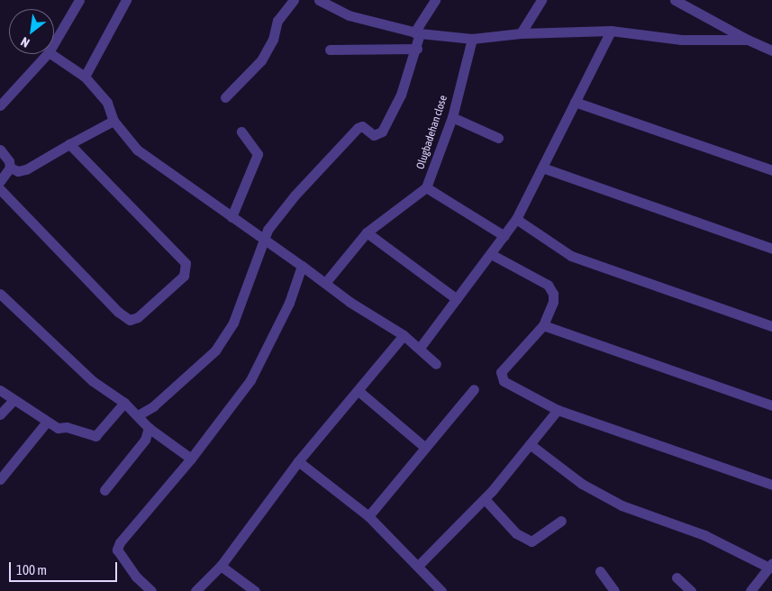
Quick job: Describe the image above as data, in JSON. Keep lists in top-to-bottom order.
{
  "streets": {
    "street": ["Olugbadehan close"]
  },
  "scale_bar": "100 m",
  "north": "bottom left"
}
